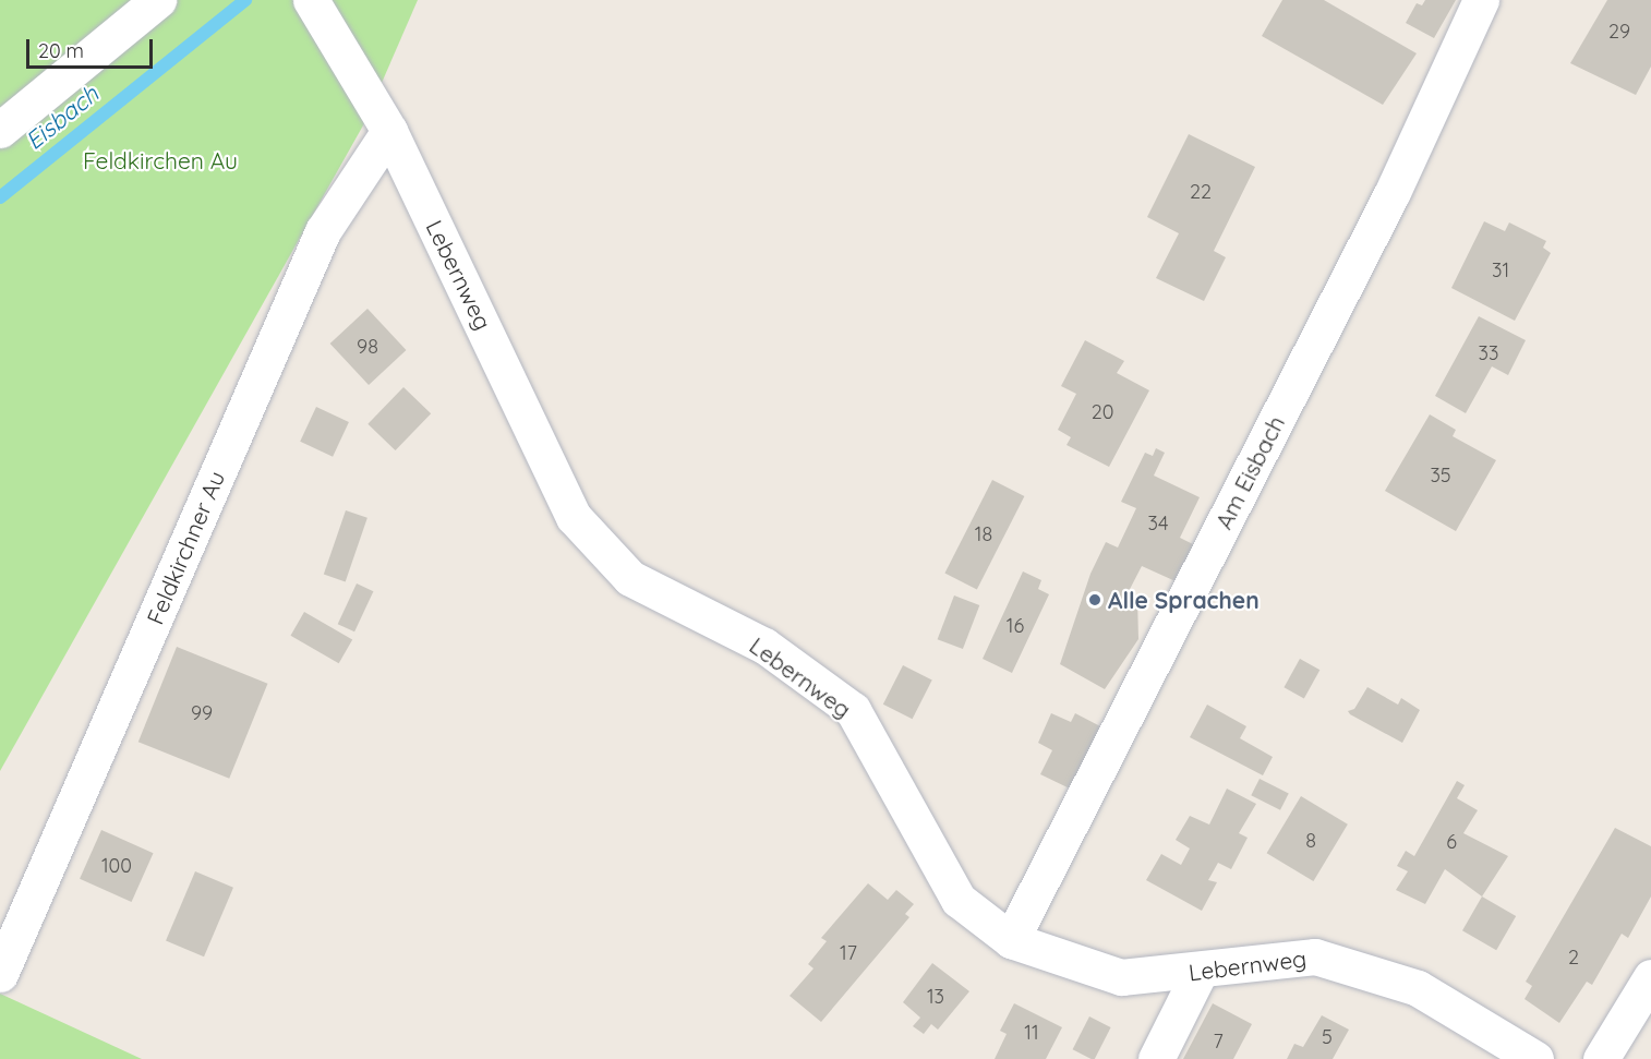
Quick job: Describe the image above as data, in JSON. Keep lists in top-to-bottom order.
{
  "streets": {
    "street": ["Lebernweg", "Am Eisbach", "Feldkirchner Au"]
  },
  "crossings": [
    ["Lebernweg", "Am Eisbach"],
    ["Lebernweg", "Feldkirchner Au"]
  ],
  "water": ["Eisbach"],
  "parks": ["Feldkirchen Au"],
  "places": ["Alle Sprachen"],
  "house_numbers": [
    "29",
    "22",
    "31",
    "98",
    "33",
    "20",
    "35",
    "34",
    "18",
    "16",
    "99",
    "8",
    "6",
    "100",
    "17",
    "2",
    "13",
    "11",
    "5",
    "7"
  ],
  "scale_bar": "20 m"
}
